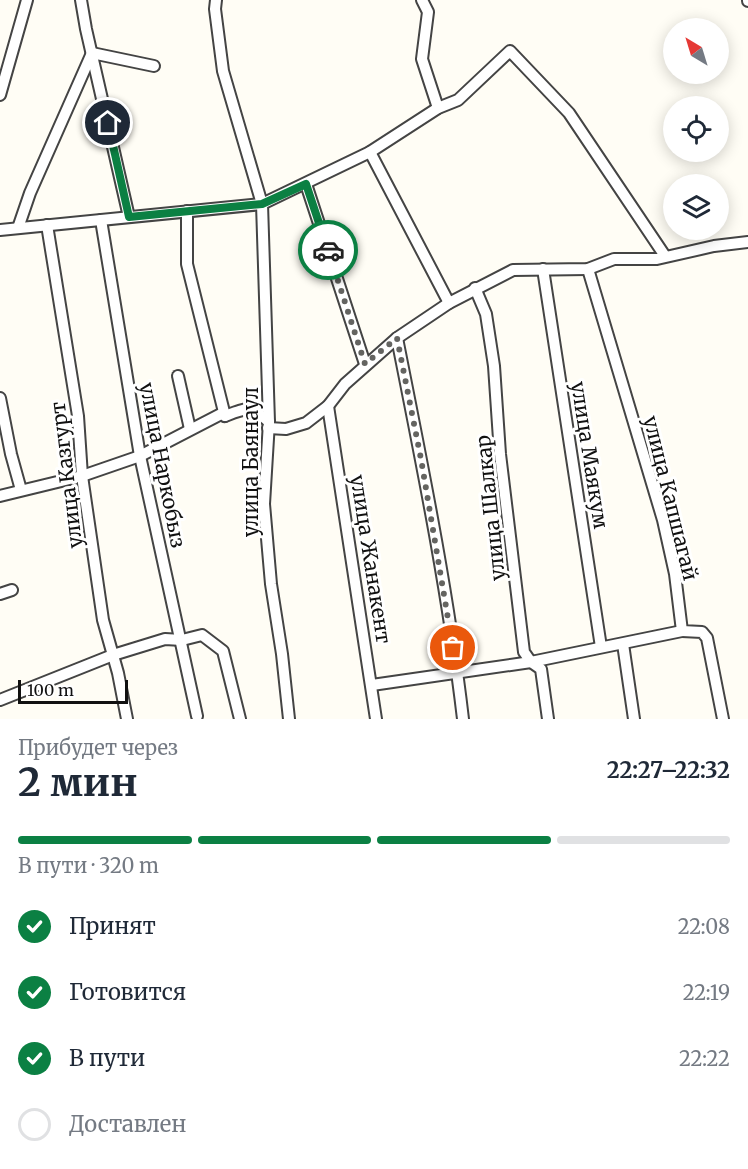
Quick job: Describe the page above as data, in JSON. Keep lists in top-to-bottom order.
{
  "streets": {
    "street": [
      "улица Маякум",
      "улица Баянаул",
      "улица Наркобыз",
      "улица Казгурт",
      "улица Капшагай",
      "улица Шалкар",
      "улица Жанакент"
    ]
  },
  "scale_bar": "100 m",
  "north": "top left",
  "page": {
    "scale": "100 m",
    "heading": ["2 мин", "Прибудет через", "22:27–22:32"],
    "bar": "В пути · 320 m",
    "list": [
      ["Принят", "22:08"],
      ["Готовится", "22:19"],
      ["В пути", "22:22"],
      "Доставлен"
    ]
  }
}
